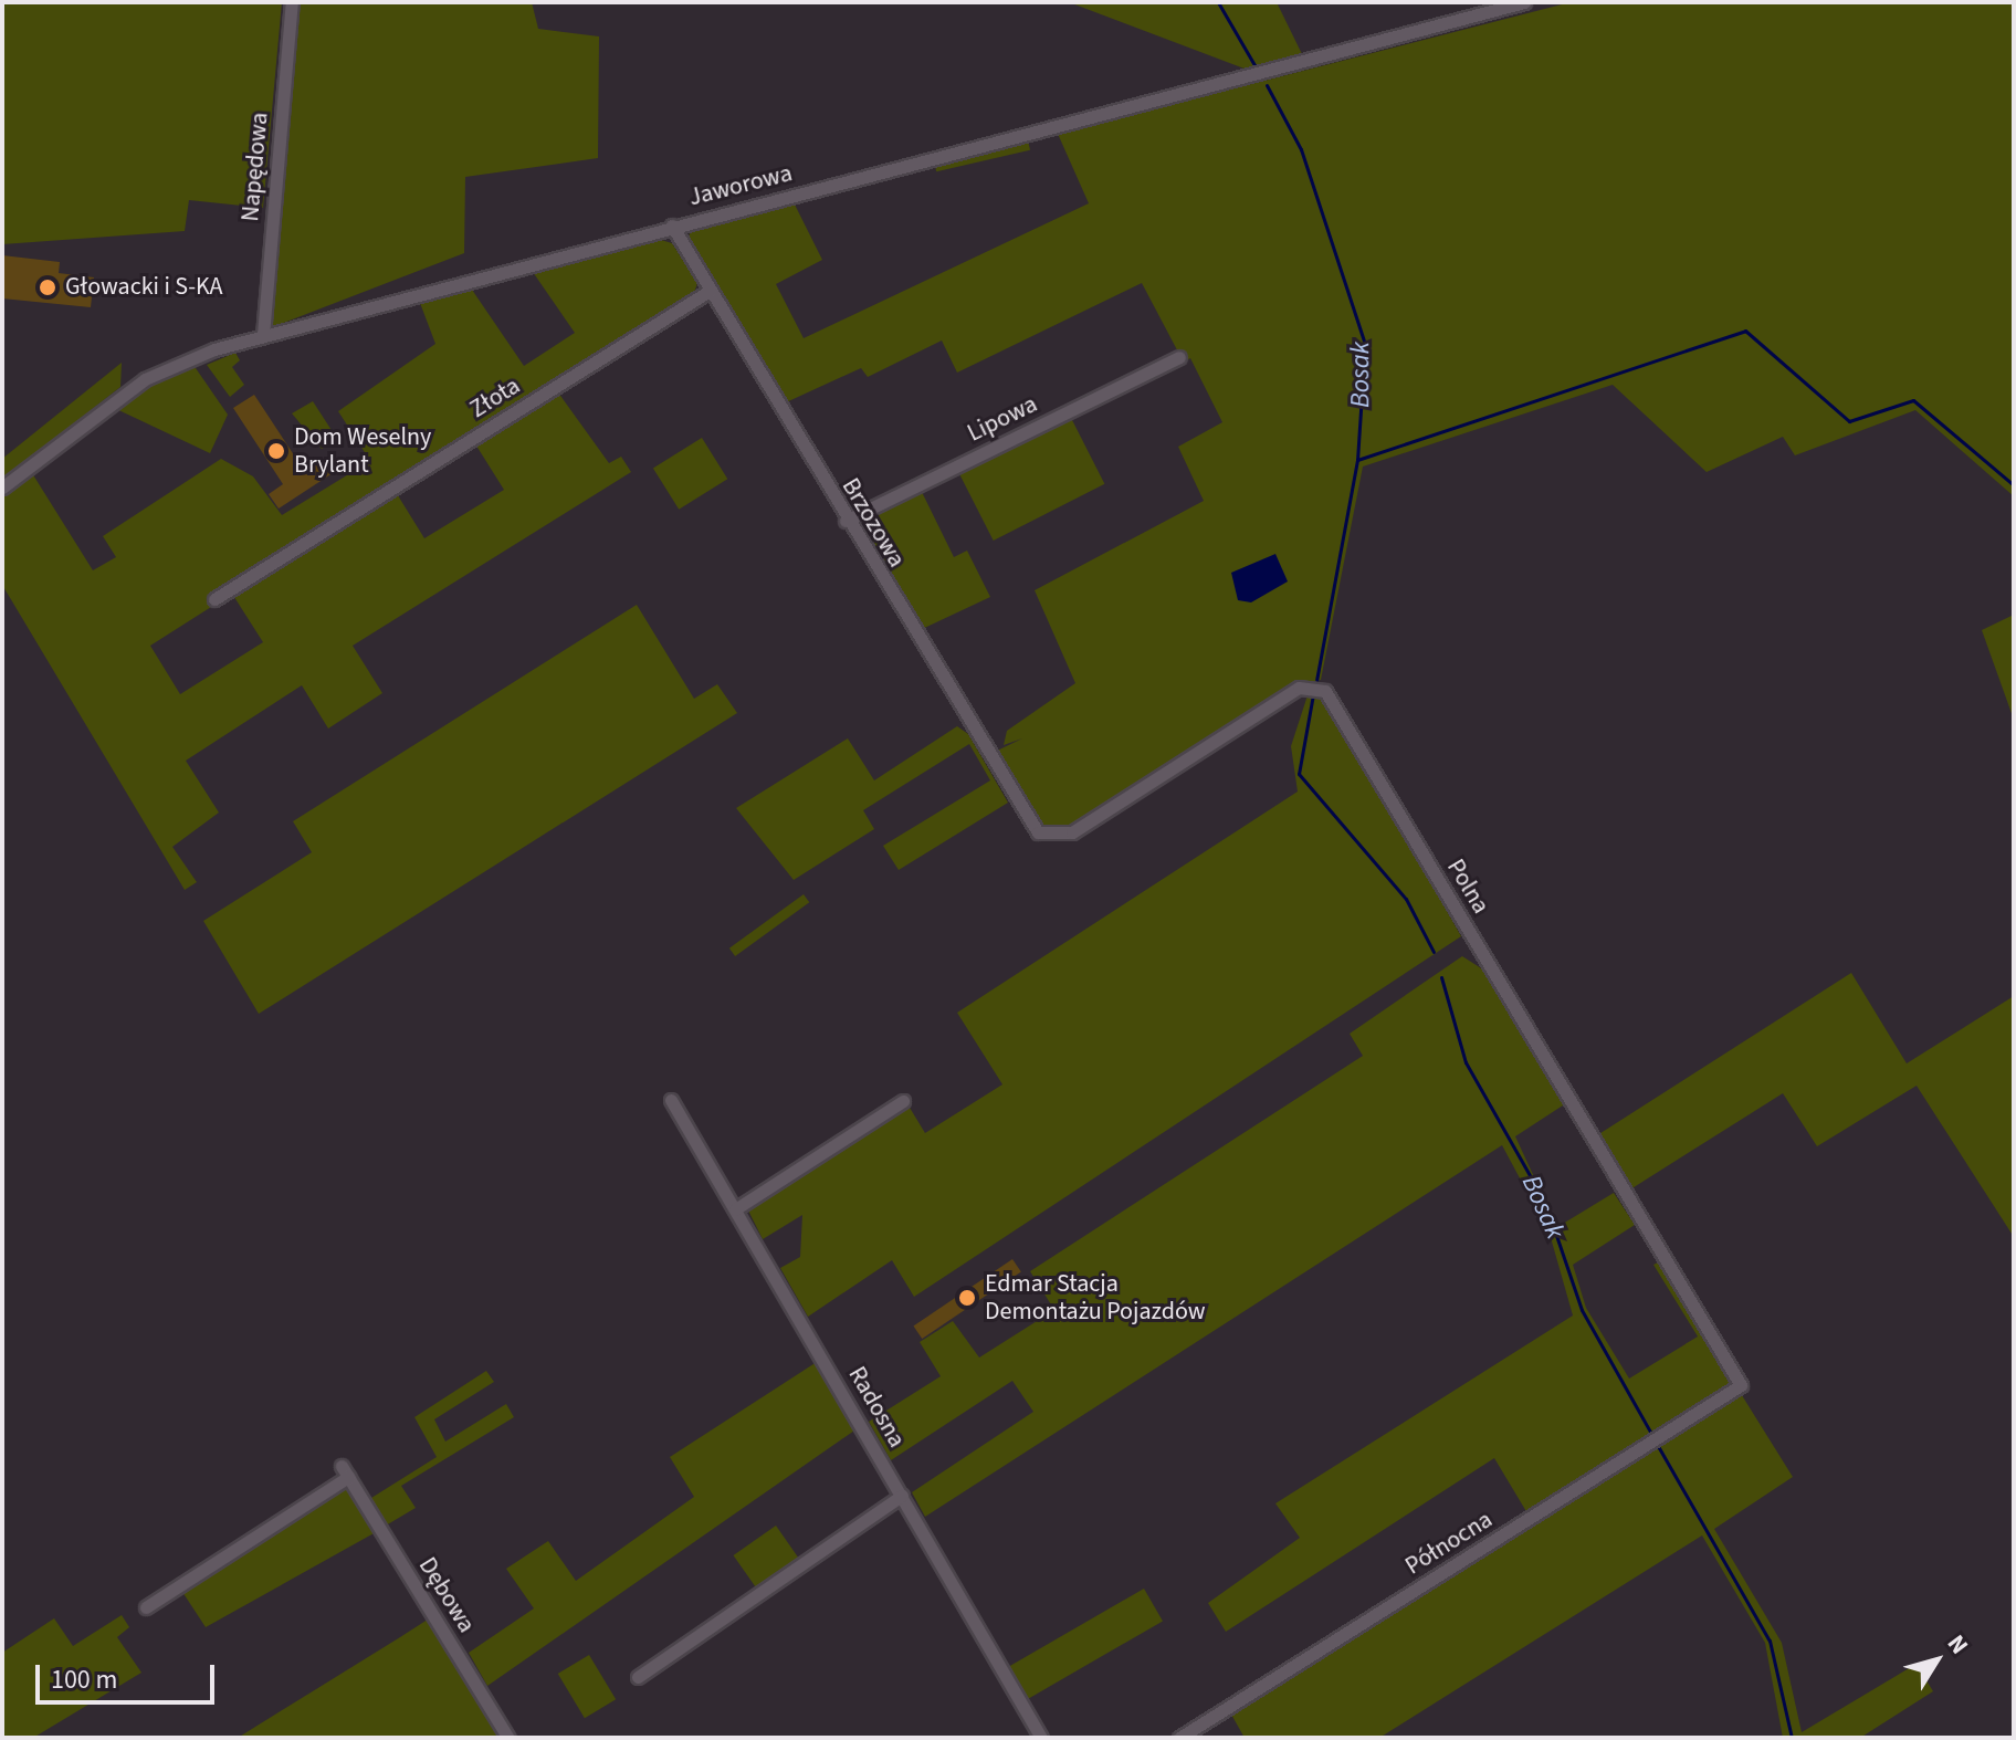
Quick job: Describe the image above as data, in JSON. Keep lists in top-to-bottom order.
{
  "streets": {
    "street": [
      "Napędowa",
      "Jaworowa",
      "Złota",
      "Lipowa",
      "Brzozowa",
      "Polna",
      "Radosna",
      "Północna",
      "Dębowa"
    ]
  },
  "crossings": [
    ["Napędowa", "Jaworowa"],
    ["Jaworowa", "Brzozowa"],
    ["Złota", "Brzozowa"],
    ["Lipowa", "Brzozowa"],
    ["Brzozowa", "Polna"],
    ["Polna", "Północna"]
  ],
  "water": ["Bosak"],
  "places": ["Głowacki i S-KA", "Dom Weselny Brylant", "Edmar Stacja Demontażu Pojazdów"],
  "scale_bar": "100 m",
  "north": "top right"
}
